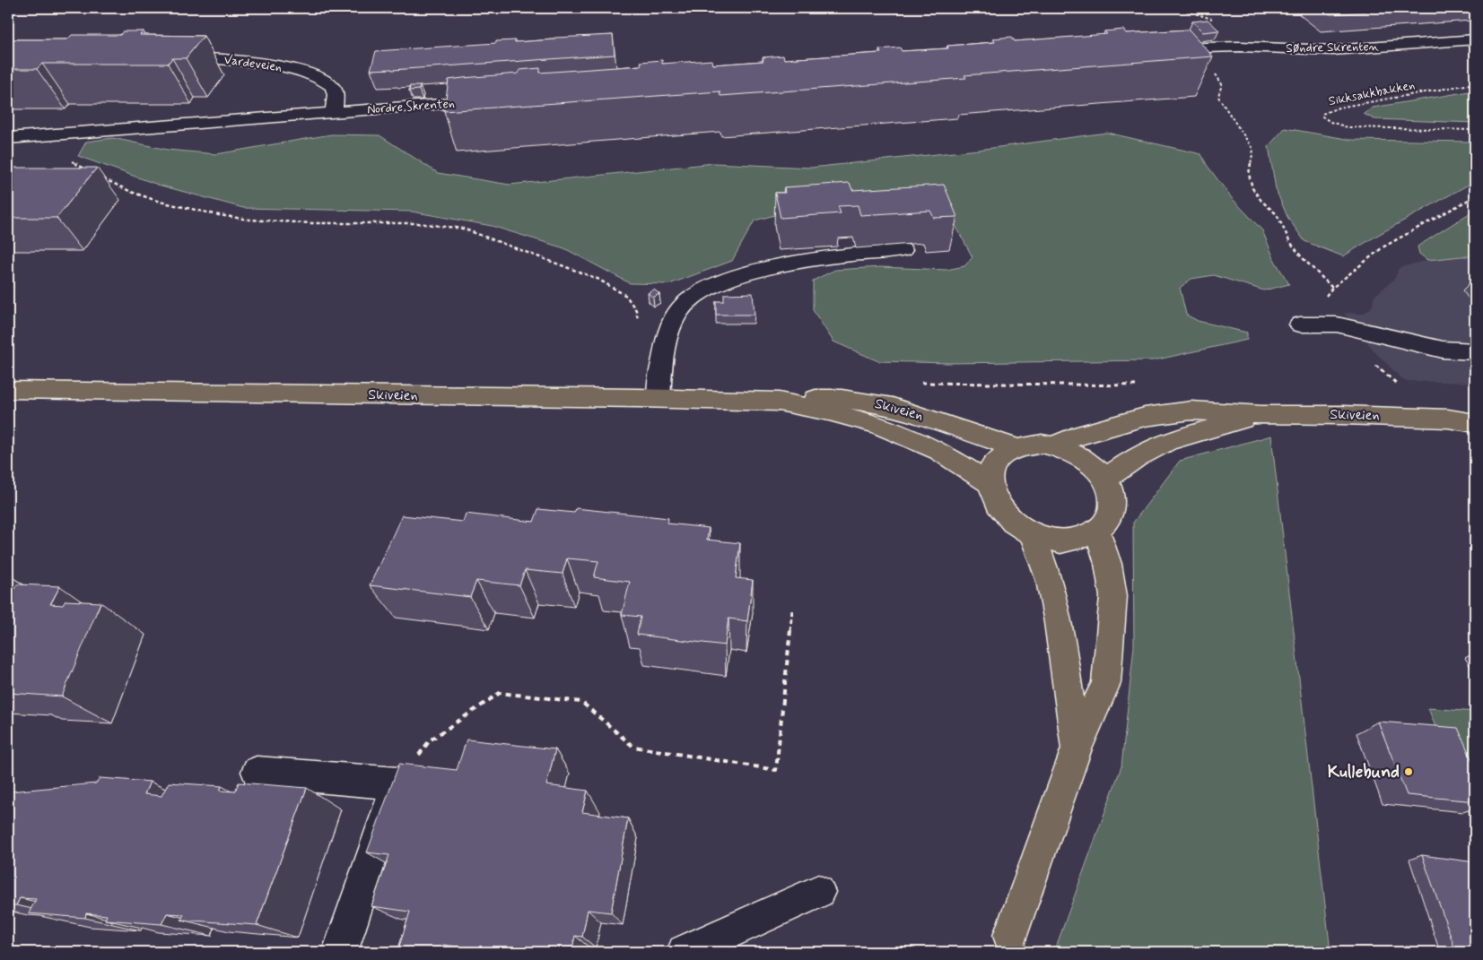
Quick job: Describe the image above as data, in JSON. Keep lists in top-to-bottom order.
{
  "streets": {
    "main road": ["Skiveien"],
    "street": ["Søndre Skrenten", "Vardeveien", "Nordre Skrenten"],
    "path": ["Sikksakkbakken"]
  },
  "crossings": [
    ["Vardeveien", "Nordre Skrenten"]
  ],
  "places": ["Kullebund"]
}
